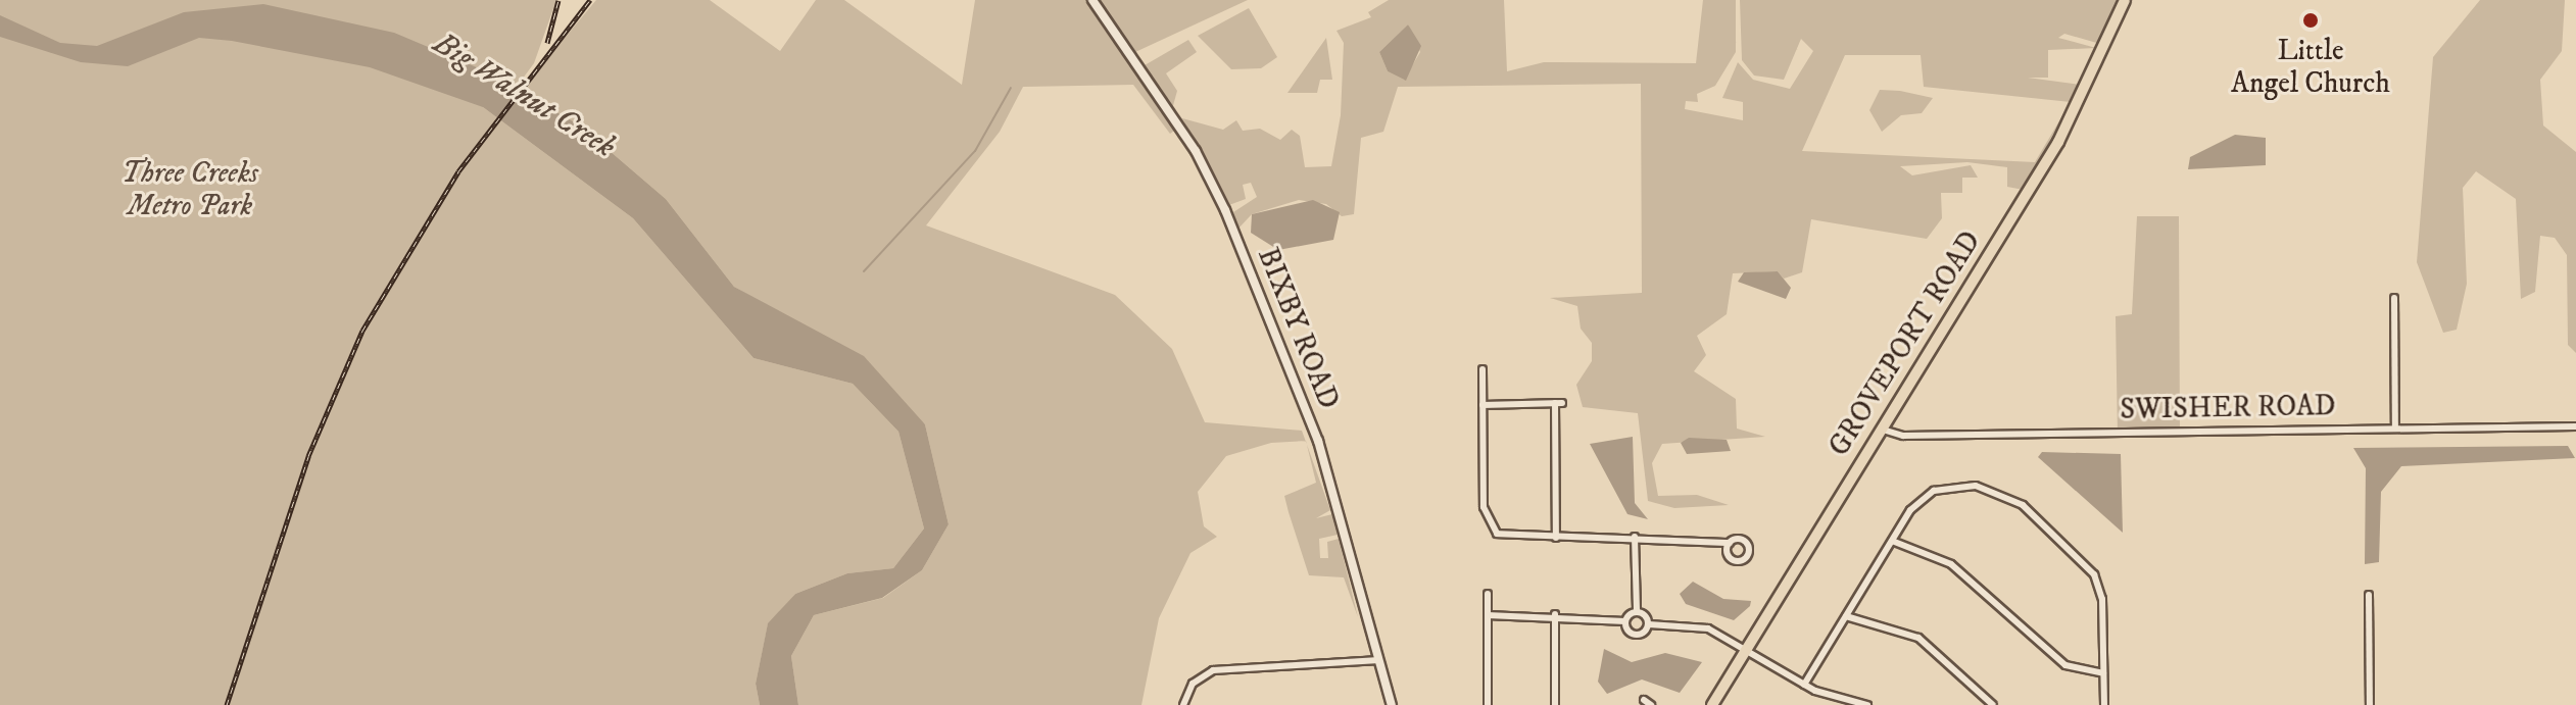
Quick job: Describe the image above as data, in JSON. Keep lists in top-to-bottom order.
{
  "streets": {
    "main road": ["GROVEPORT ROAD"],
    "street": ["BIXBY ROAD", "SWISHER ROAD"]
  },
  "crossings": [
    ["GROVEPORT ROAD", "SWISHER ROAD"]
  ],
  "water": ["Big Walnut Creek"],
  "parks": ["Three Creeks Metro Park"],
  "places": ["Little Angel Church"]
}
